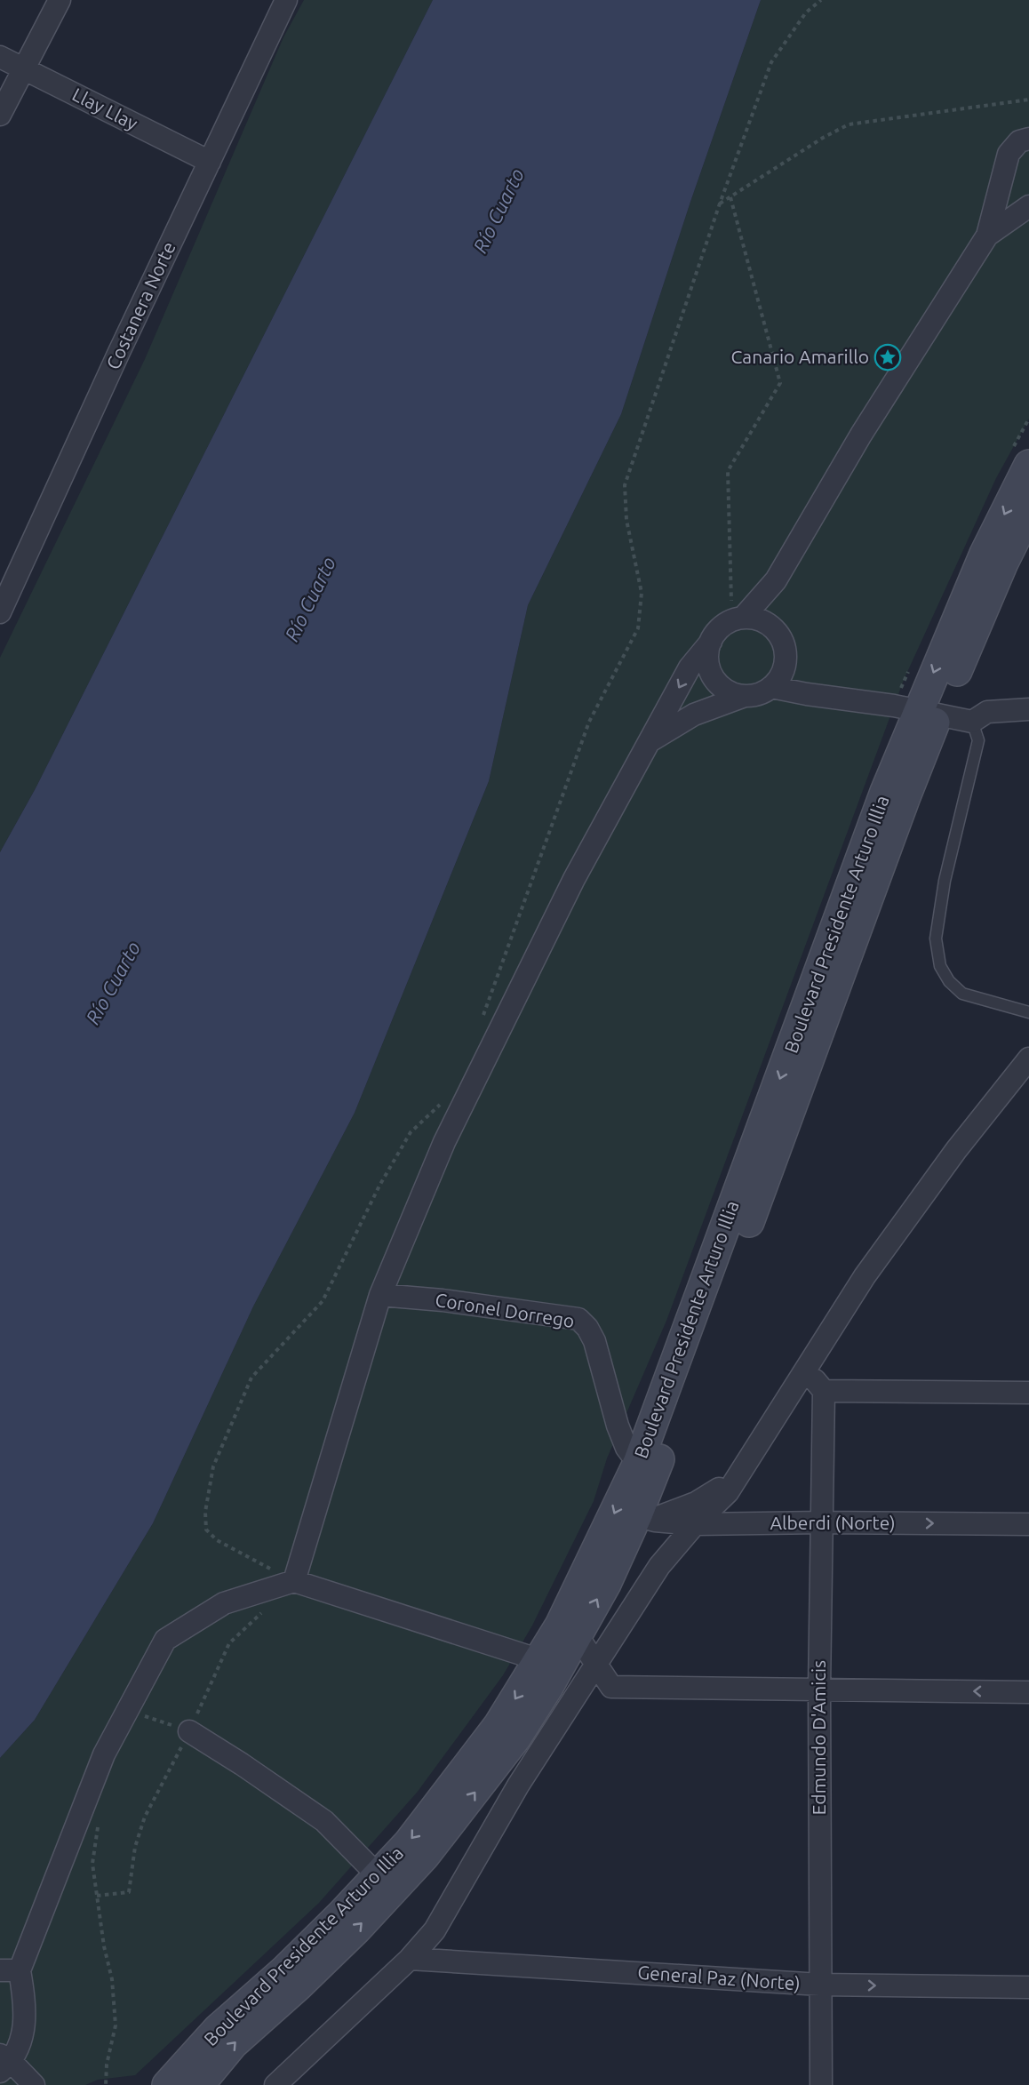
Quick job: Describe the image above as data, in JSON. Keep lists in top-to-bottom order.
{
  "streets": {
    "main road": ["Boulevard Presidente Arturo Illia"],
    "street": [
      "Llay Llay",
      "Costanera Norte",
      "Coronel Dorrego",
      "Alberdi (Norte)",
      "Edmundo D'Amicis",
      "General Paz (Norte)"
    ]
  },
  "crossings": [
    ["Llay Llay", "Costanera Norte"],
    ["Boulevard Presidente Arturo Illia", "Coronel Dorrego"],
    ["Boulevard Presidente Arturo Illia", "Alberdi (Norte)"],
    ["Alberdi (Norte)", "Edmundo D'Amicis"],
    ["Edmundo D'Amicis", "General Paz (Norte)"]
  ],
  "water": ["Río Cuarto"],
  "places": {
    "place": ["Canario Amarillo"]
  }
}
